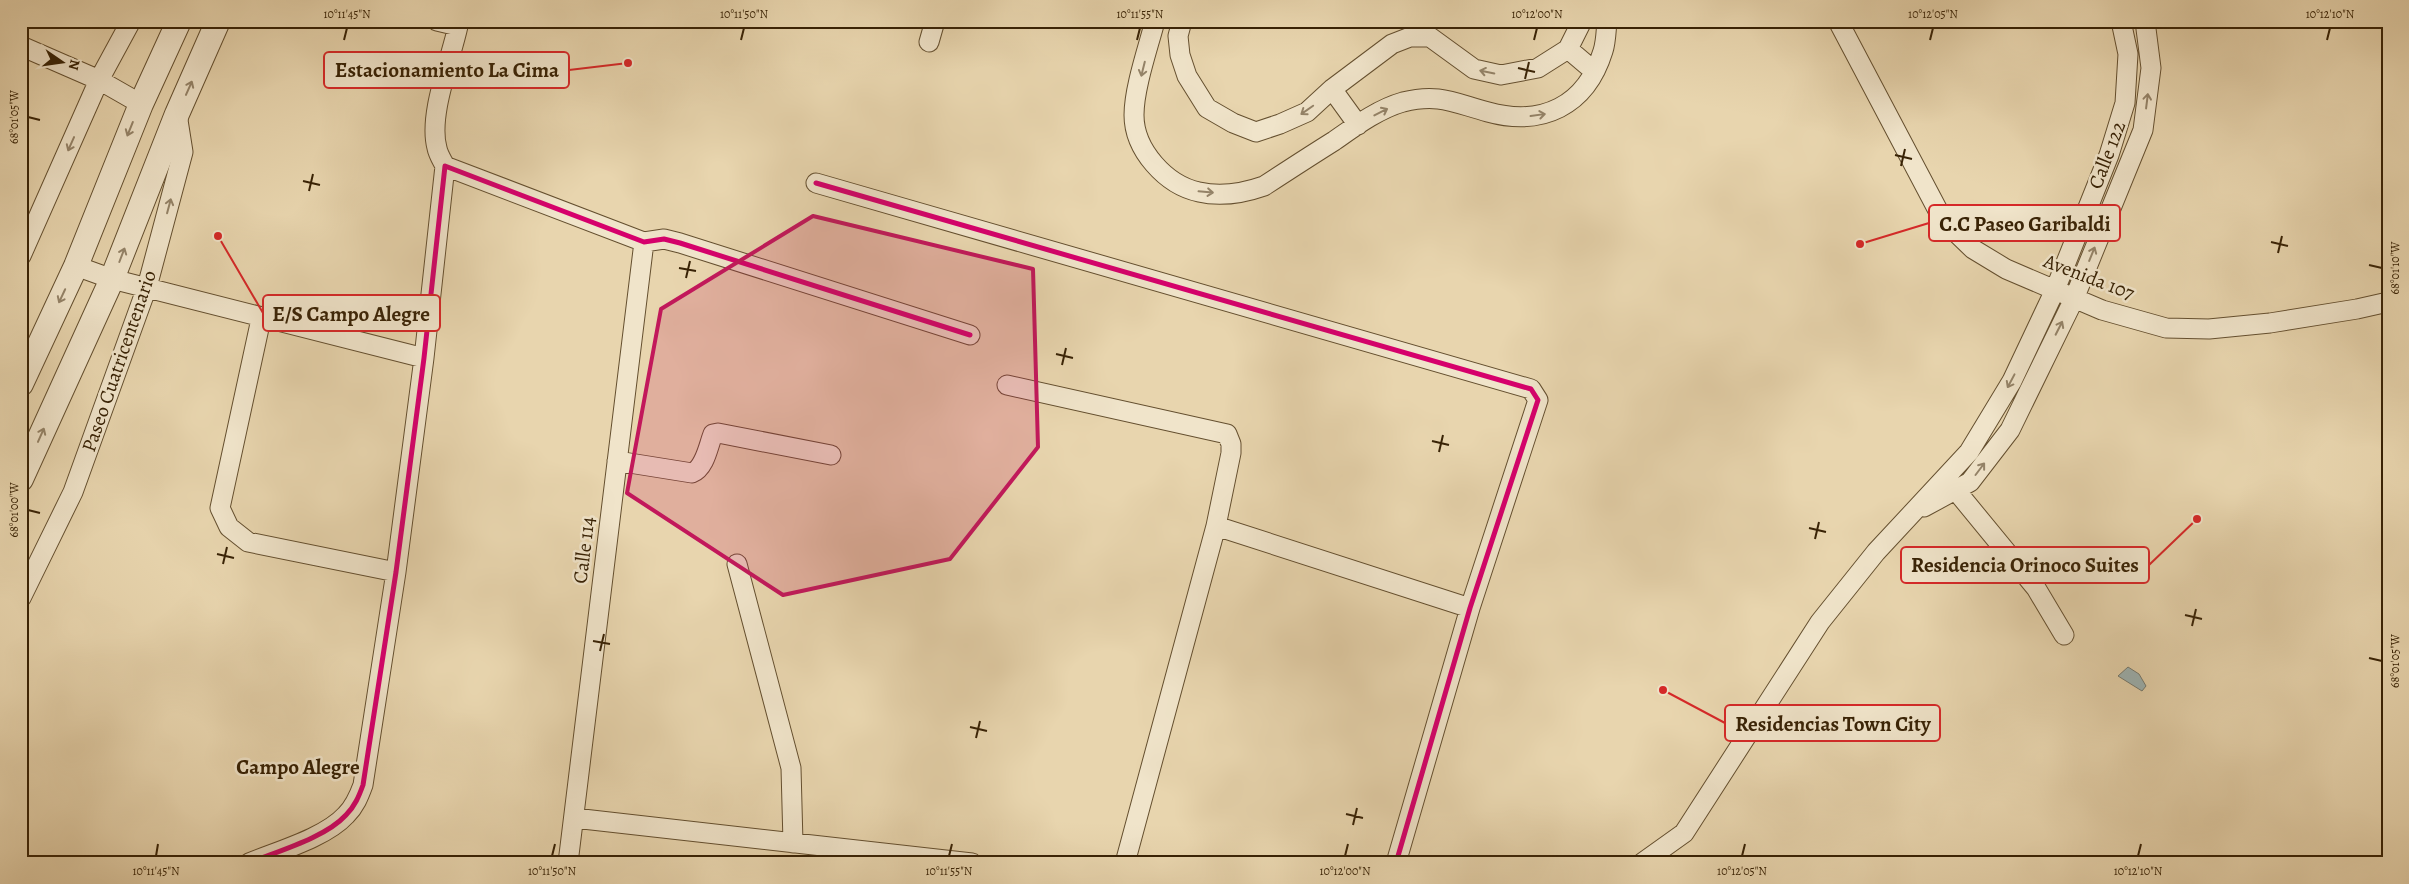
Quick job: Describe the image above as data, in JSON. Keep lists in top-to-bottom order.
{
  "streets": {
    "street": [
      "Calle 122",
      "Avenida 107",
      "Paseo Cuatricentenario",
      "Calle 114"
    ]
  },
  "crossings": [
    ["Calle 122", "Avenida 107"]
  ],
  "districts": ["Campo Alegre"],
  "places": [
    "Estacionamiento La Cima",
    "E/S Campo Alegre",
    "C.C Paseo Garibaldi",
    "Residencia Orinoco Suites",
    "Residencias Town City"
  ],
  "north": "right",
  "coordinates": [
    "10°11'45\"N",
    "10°11'50\"N",
    "10°11'55\"N",
    "10°12'00\"N",
    "10°12'05\"N",
    "10°12'10\"N",
    "68°01'05\"W",
    "68°01'10\"W",
    "68°01'00\"W"
  ]
}
